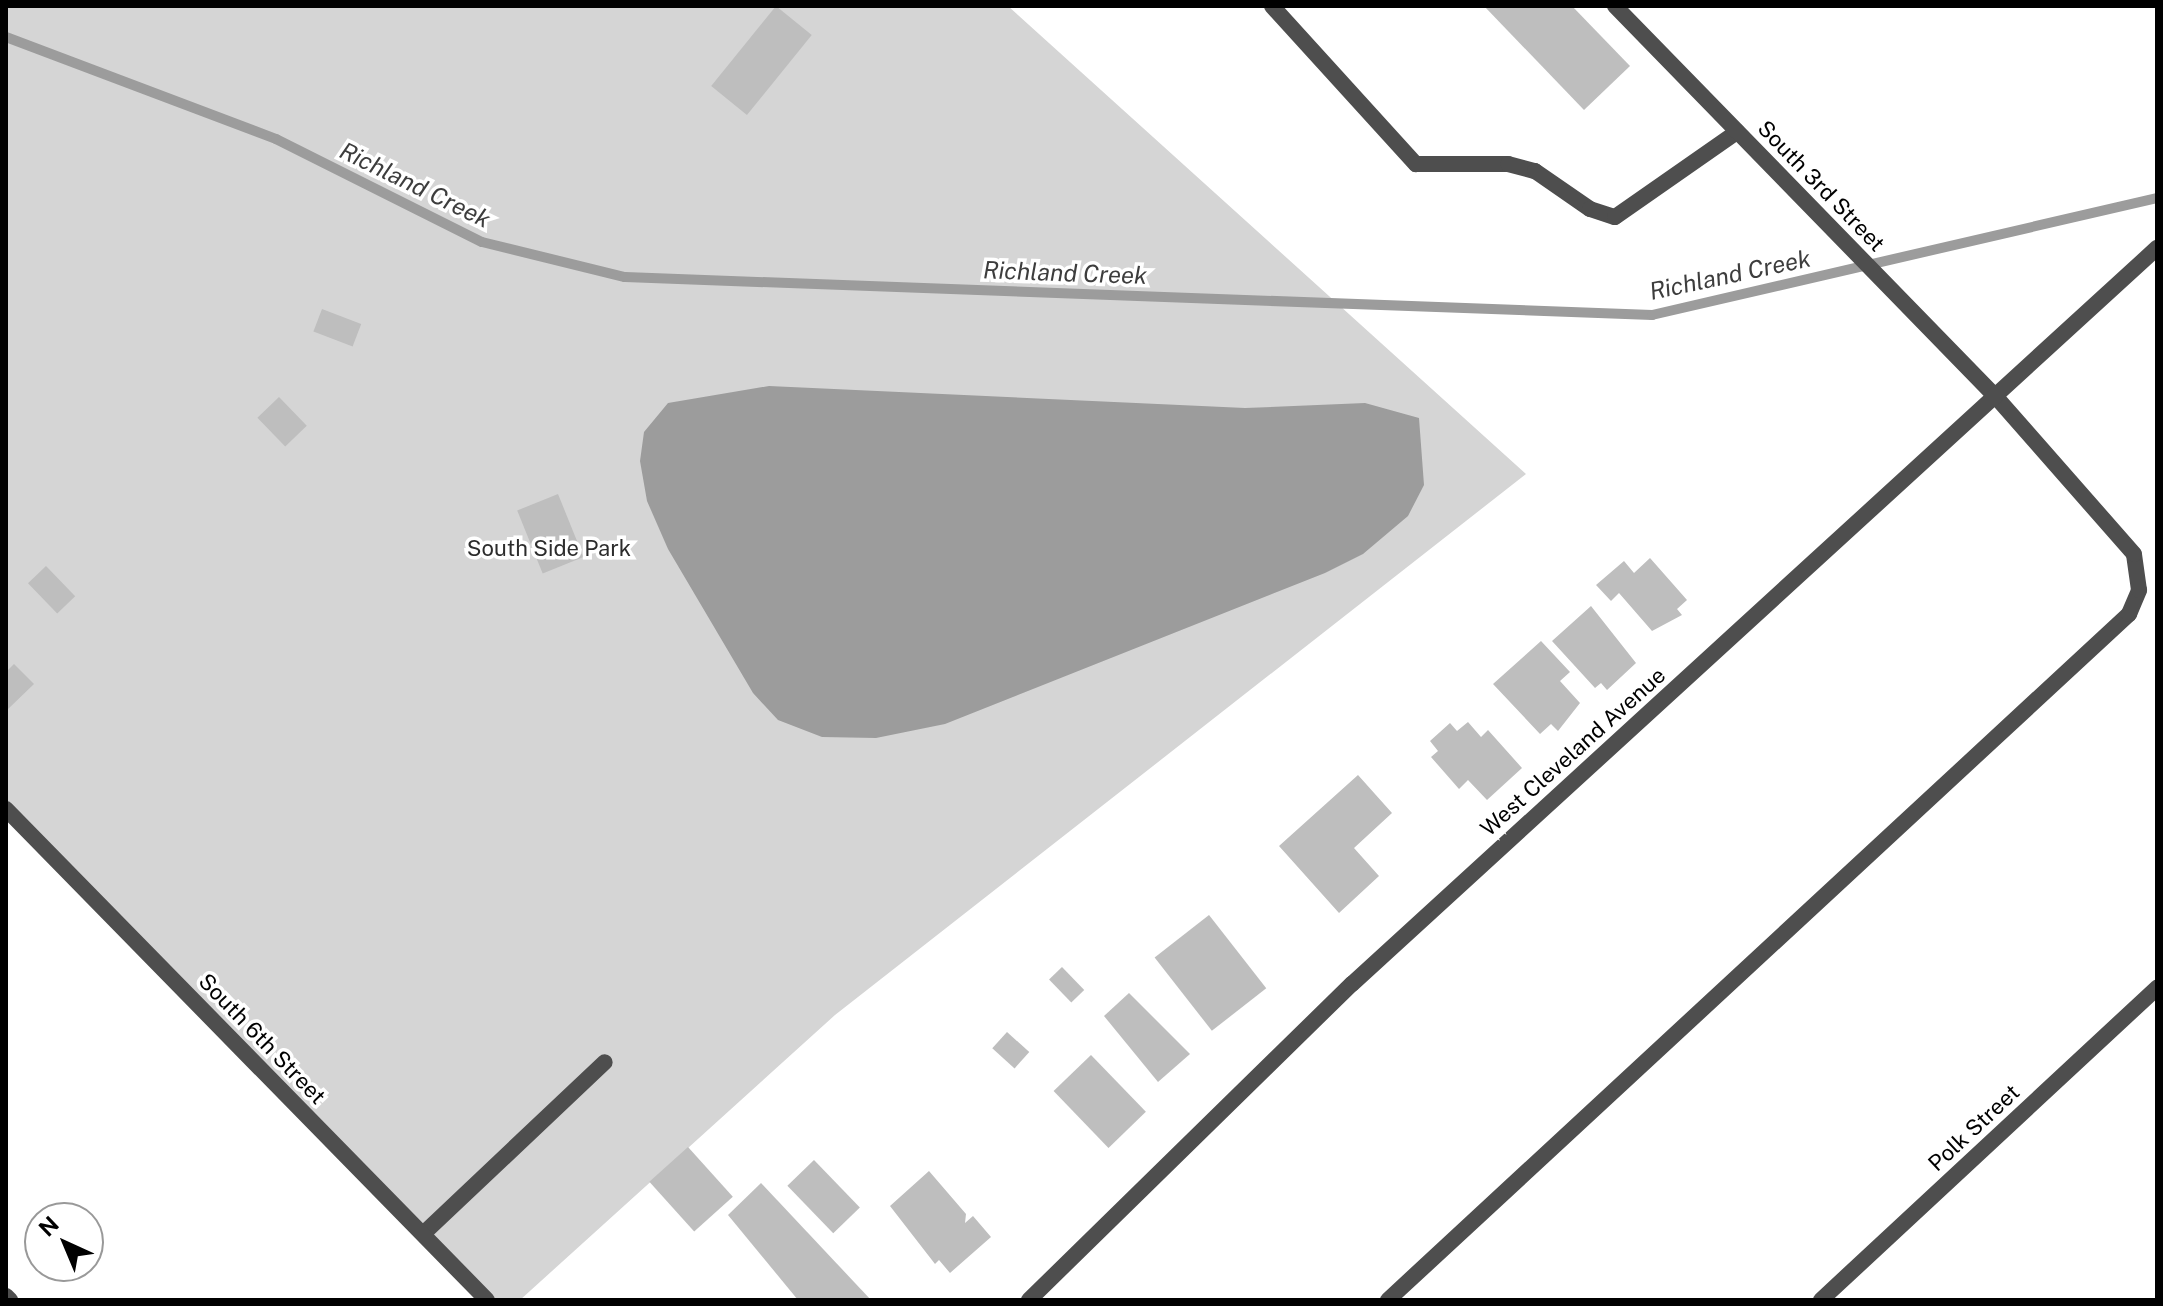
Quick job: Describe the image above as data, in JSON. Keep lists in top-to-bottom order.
{
  "streets": {
    "street": [
      "South 3rd Street",
      "West Cleveland Avenue",
      "South 6th Street",
      "Polk Street"
    ]
  },
  "crossings": [
    ["South 3rd Street", "West Cleveland Avenue"]
  ],
  "water": ["Richland Creek"],
  "parks": ["South Side Park"],
  "north": "top left"
}
